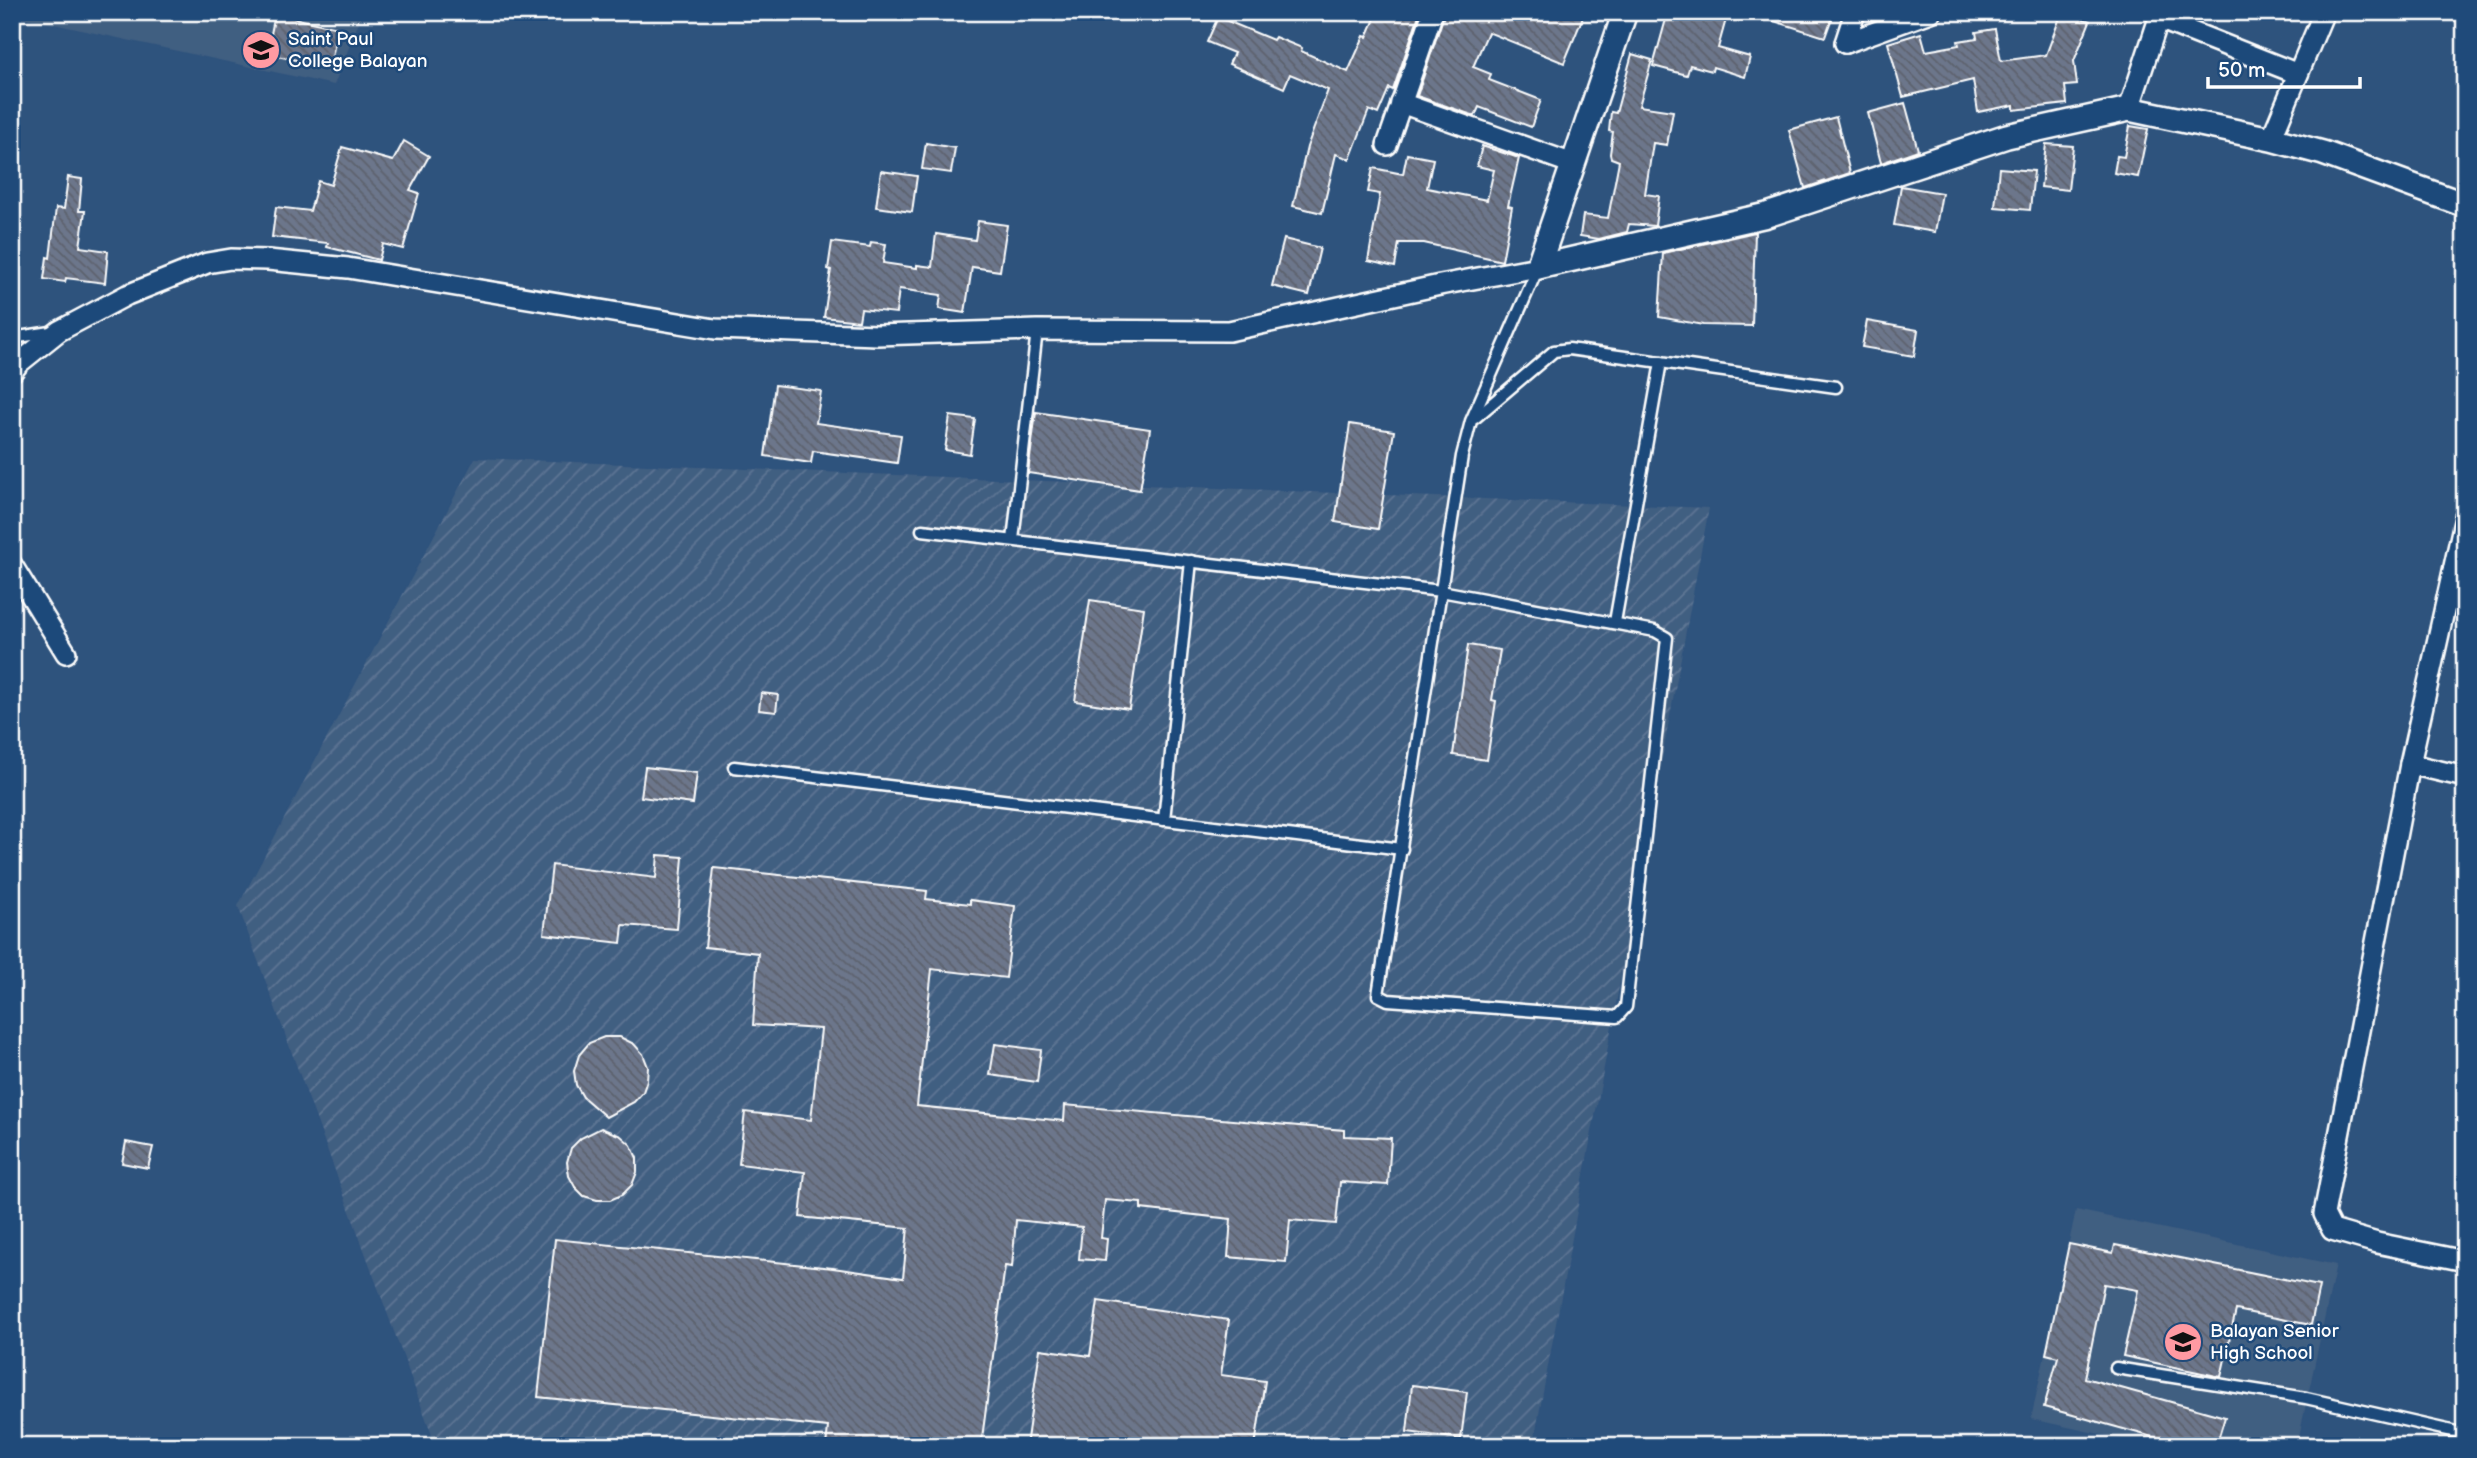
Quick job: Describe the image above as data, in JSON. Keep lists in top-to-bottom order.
{
  "places": {
    "school or university": ["Saint Paul College Balayan", "Balayan Senior High School"]
  },
  "scale_bar": "50 m"
}
